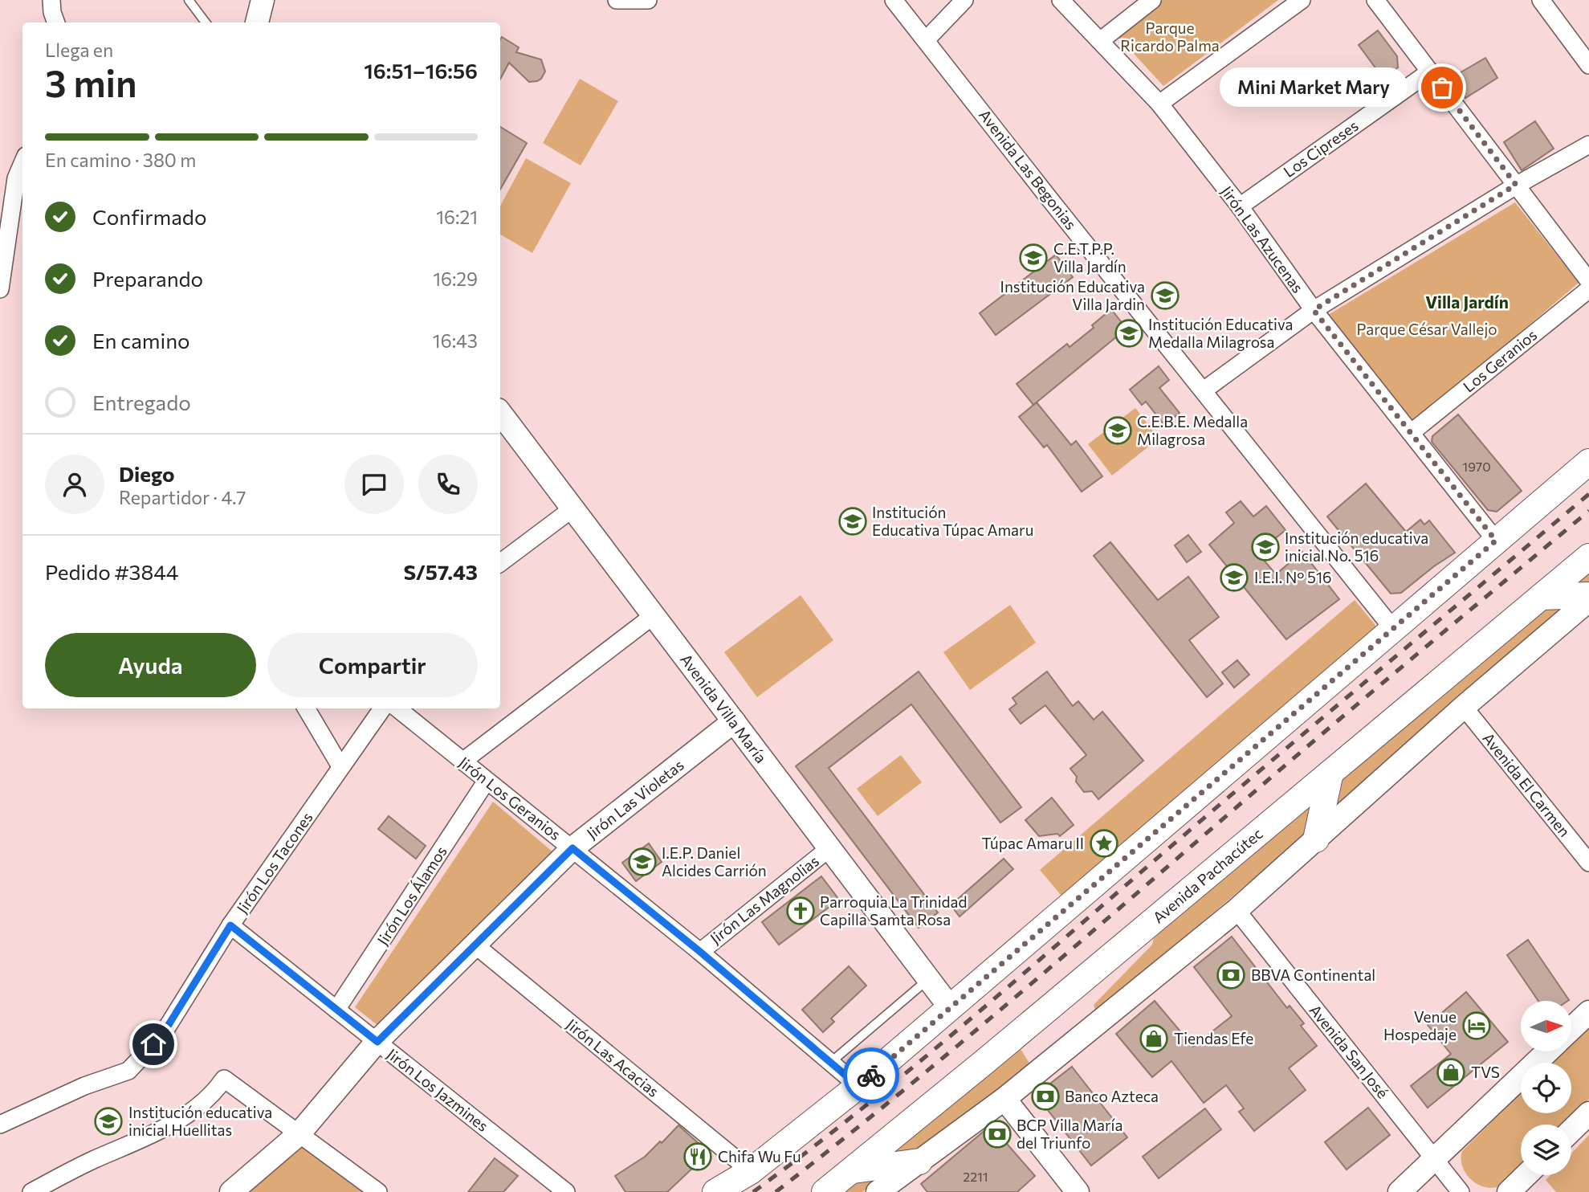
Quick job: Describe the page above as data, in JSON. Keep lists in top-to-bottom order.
{
  "streets": {
    "main road": ["Avenida Pachacútec"],
    "street": [
      "Los Cipreses",
      "Avenida Las Begonias",
      "Jirón Las Azucenas",
      "Los Geranios",
      "Avenida Villa María",
      "Avenida El Carmen",
      "Jirón Los Geranios",
      "Jirón Las Violetas",
      "Jirón Los Tacones",
      "Jirón Los Álamos",
      "Jirón Las Magnolias",
      "Avenida San José",
      "Jirón Las Acacias",
      "Jirón Los Jazmines"
    ]
  },
  "crossings": [
    ["Los Cipreses", "Jirón Las Azucenas"],
    ["Jirón Las Azucenas", "Los Geranios"],
    ["Avenida Villa María", "Jirón Las Violetas"],
    ["Avenida Villa María", "Jirón Las Magnolias"],
    ["Jirón Los Geranios", "Jirón Las Violetas"],
    ["Jirón Los Geranios", "Jirón Los Álamos"],
    ["Jirón Los Geranios", "Jirón Las Magnolias"],
    ["Jirón Las Violetas", "Jirón Las Acacias"],
    ["Jirón Las Violetas", "Jirón Los Jazmines"],
    ["Jirón Los Tacones", "Jirón Los Jazmines"],
    ["Jirón Los Álamos", "Jirón Los Jazmines"]
  ],
  "districts": ["Villa Jardín"],
  "parks": ["Parque Ricardo Palma", "Parque César Vallejo"],
  "places": {
    "other": ["Mini Market Mary"],
    "school or university": [
      "C.E.T.P.P. Villa Jardín",
      "Institución Educativa Villa Jardin",
      "Institución Educativa Medalla Milagrosa",
      "C.E.B.E. Medalla Milagrosa",
      "Institución Educativa Túpac Amaru",
      "Institución educativa inicial No. 516",
      "I.E.I. N° 516",
      "I.E.P. Daniel Alcides Carrión",
      "Institución educativa inicial Huellitas"
    ],
    "place": ["Túpac Amaru II"],
    "church": ["Parroquia La Trinidad Capilla Samta Rosa"],
    "bank": ["BBVA Continental", "Banco Azteca", "BCP Villa María del Triunfo"],
    "hotel": ["Venue Hospedaje"],
    "shop": ["Tiendas Efe", "TVS"],
    "restaurant": ["Chifa Wu Fu"]
  },
  "house_numbers": ["1970", "2211"],
  "north": "right",
  "page": {
    "heading": ["3 min", "Llega en", "16:51–16:56"],
    "panel": [
      "Diego",
      "Repartidor · 4.7",
      "Pedido #3844",
      "S/57.43"
    ],
    "bubble": "Mini Market Mary",
    "bar": "En camino · 380 m",
    "list": [
      ["Confirmado", "16:21"],
      ["Preparando", "16:29"],
      ["En camino", "16:43"],
      "Entregado"
    ],
    "buttons": ["Ayuda", "Compartir"]
  }
}
